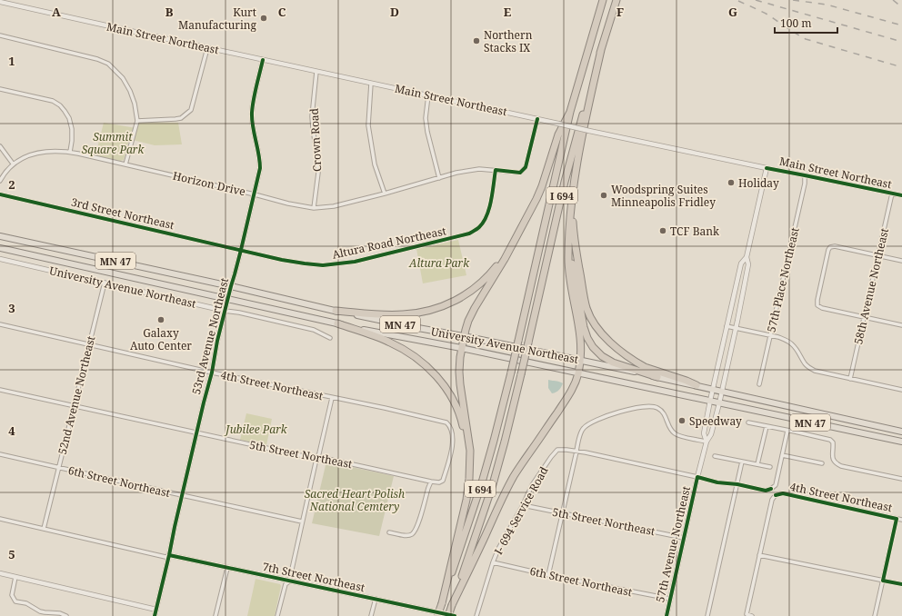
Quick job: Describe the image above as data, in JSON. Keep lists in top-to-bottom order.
{
  "streets": {
    "highway": ["I 694"],
    "main road": ["MN 47", "University Avenue Northeast"],
    "street": [
      "Main Street Northeast",
      "Crown Road",
      "Horizon Drive",
      "3rd Street Northeast",
      "Altura Road Northeast",
      "57th Place Northeast",
      "58th Avenue Northeast",
      "53rd Avenue Northeast",
      "4th Street Northeast",
      "52nd Avenue Northeast",
      "5th Street Northeast",
      "6th Street Northeast",
      "I- 694 Service Road",
      "57th Avenue Northeast",
      "7th Street Northeast"
    ]
  },
  "crossings": [
    ["Main Street Northeast", "Crown Road"],
    ["Main Street Northeast", "Horizon Drive"],
    ["Main Street Northeast", "57th Place Northeast"],
    ["Main Street Northeast", "58th Avenue Northeast"],
    ["Main Street Northeast", "53rd Avenue Northeast"],
    ["Main Street Northeast", "57th Avenue Northeast"],
    ["Crown Road", "Horizon Drive"],
    ["Horizon Drive", "Altura Road Northeast"],
    ["Horizon Drive", "53rd Avenue Northeast"],
    ["3rd Street Northeast", "Altura Road Northeast"],
    ["3rd Street Northeast", "53rd Avenue Northeast"],
    ["Altura Road Northeast", "53rd Avenue Northeast"],
    ["University Avenue Northeast", "53rd Avenue Northeast"],
    ["University Avenue Northeast", "52nd Avenue Northeast"],
    ["University Avenue Northeast", "57th Avenue Northeast"],
    ["53rd Avenue Northeast", "4th Street Northeast"],
    ["53rd Avenue Northeast", "5th Street Northeast"],
    ["53rd Avenue Northeast", "6th Street Northeast"],
    ["53rd Avenue Northeast", "7th Street Northeast"],
    ["4th Street Northeast", "52nd Avenue Northeast"],
    ["4th Street Northeast", "5th Street Northeast"],
    ["52nd Avenue Northeast", "5th Street Northeast"],
    ["52nd Avenue Northeast", "6th Street Northeast"],
    ["52nd Avenue Northeast", "7th Street Northeast"],
    ["5th Street Northeast", "I- 694 Service Road"],
    ["5th Street Northeast", "57th Avenue Northeast"],
    ["6th Street Northeast", "I- 694 Service Road"],
    ["6th Street Northeast", "57th Avenue Northeast"]
  ],
  "parks": [
    "Summit Square Park",
    "Altura Park",
    "Jubilee Park",
    "Sacred Heart Polish National Cemtery"
  ],
  "places": [
    "Kurt Manufacturing",
    "Northern Stacks IX",
    "Holiday",
    "Woodspring Suites Minneapolis Fridley",
    "TCF Bank",
    "Galaxy Auto Center",
    "Speedway"
  ],
  "scale_bar": "100 m",
  "grid": {
    "columns": [
      "A",
      "B",
      "C",
      "D",
      "E",
      "F",
      "G"
    ],
    "rows": [
      "1",
      "2",
      "3",
      "4",
      "5"
    ]
  }
}
